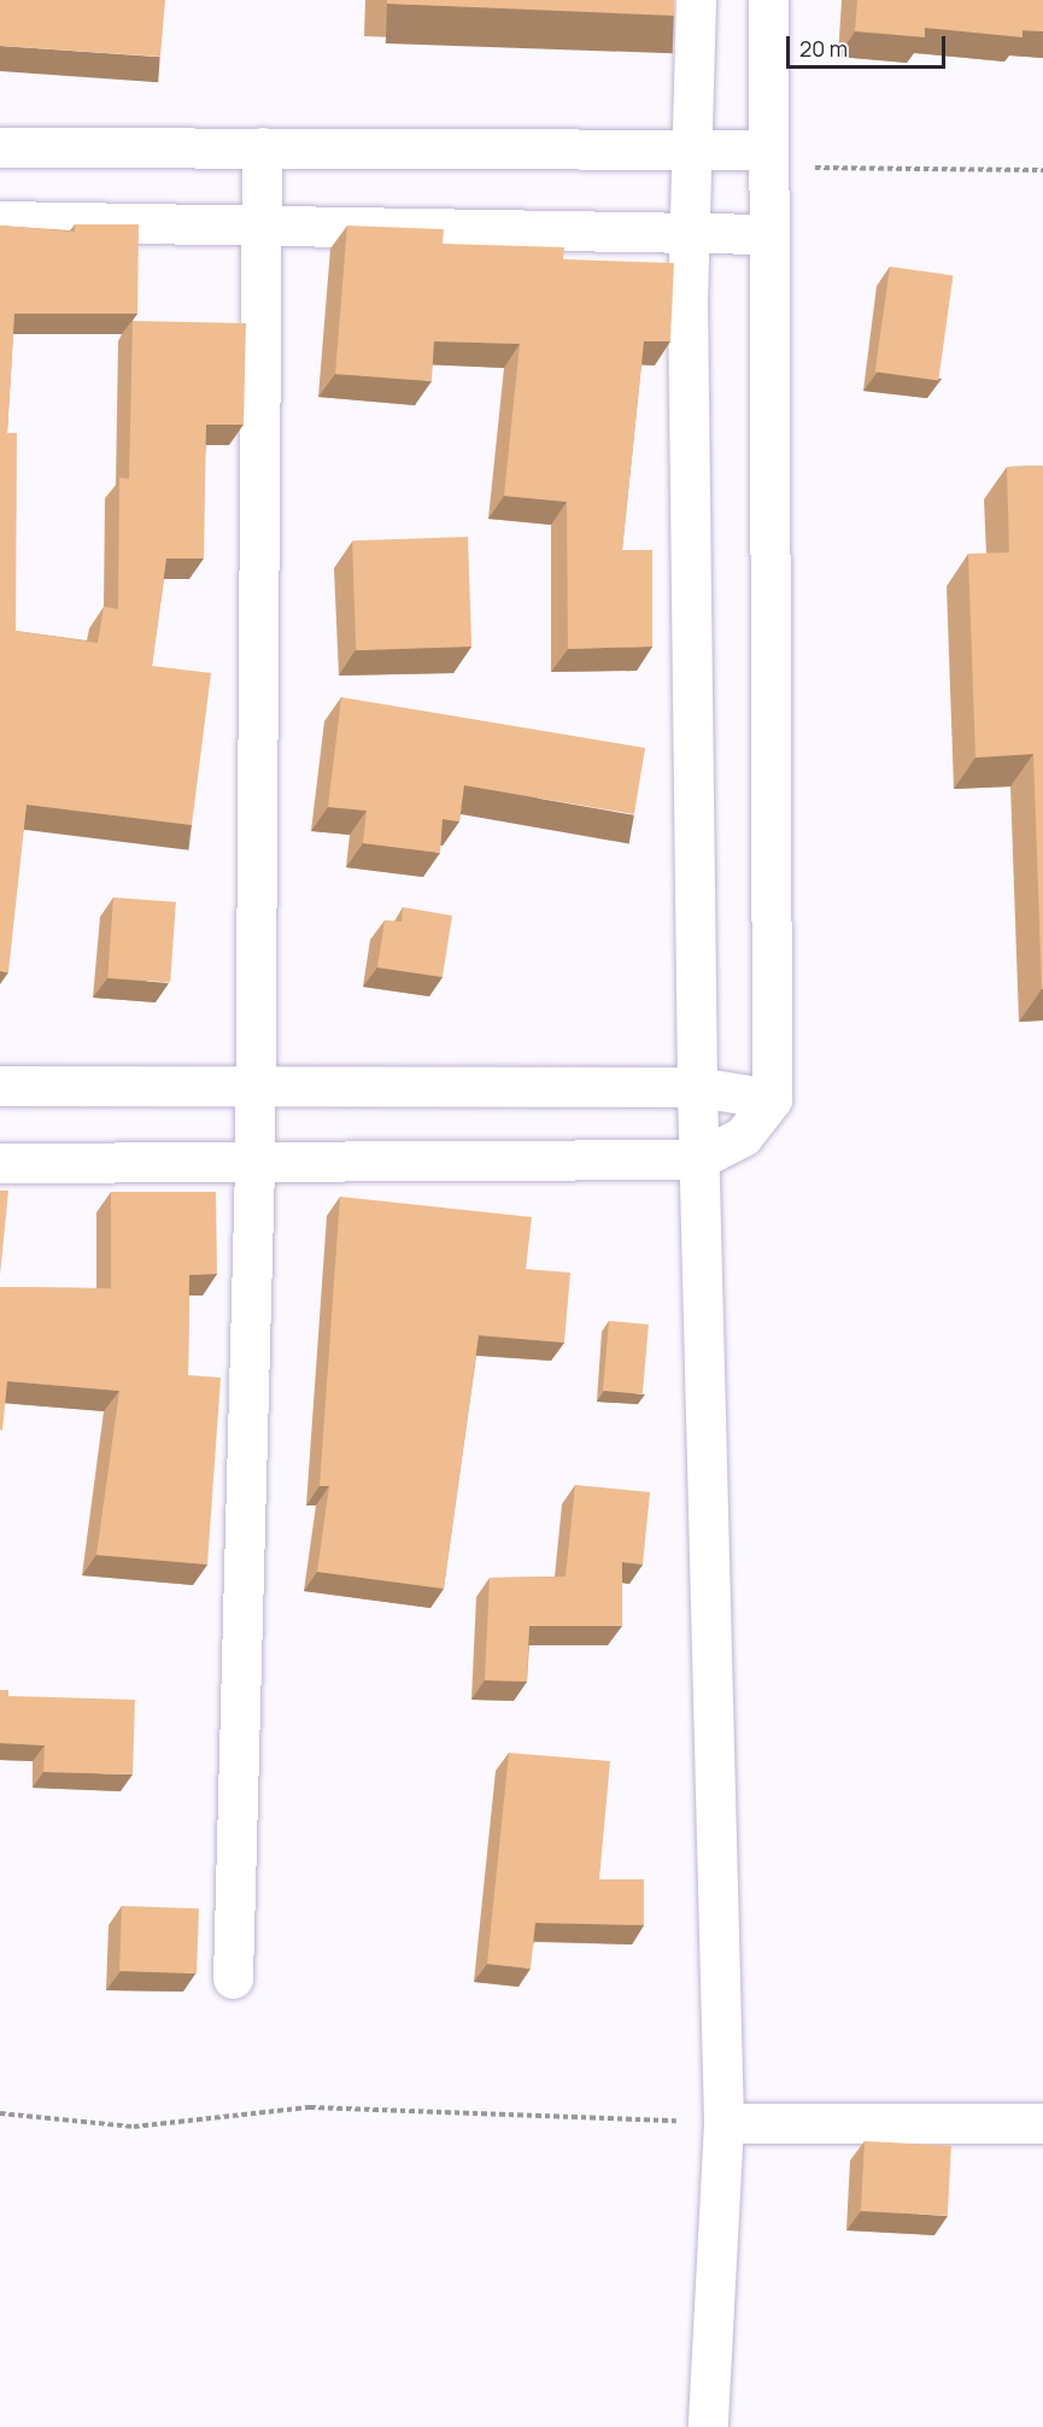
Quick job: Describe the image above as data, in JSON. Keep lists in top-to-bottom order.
{
  "scale_bar": "20 m"
}
